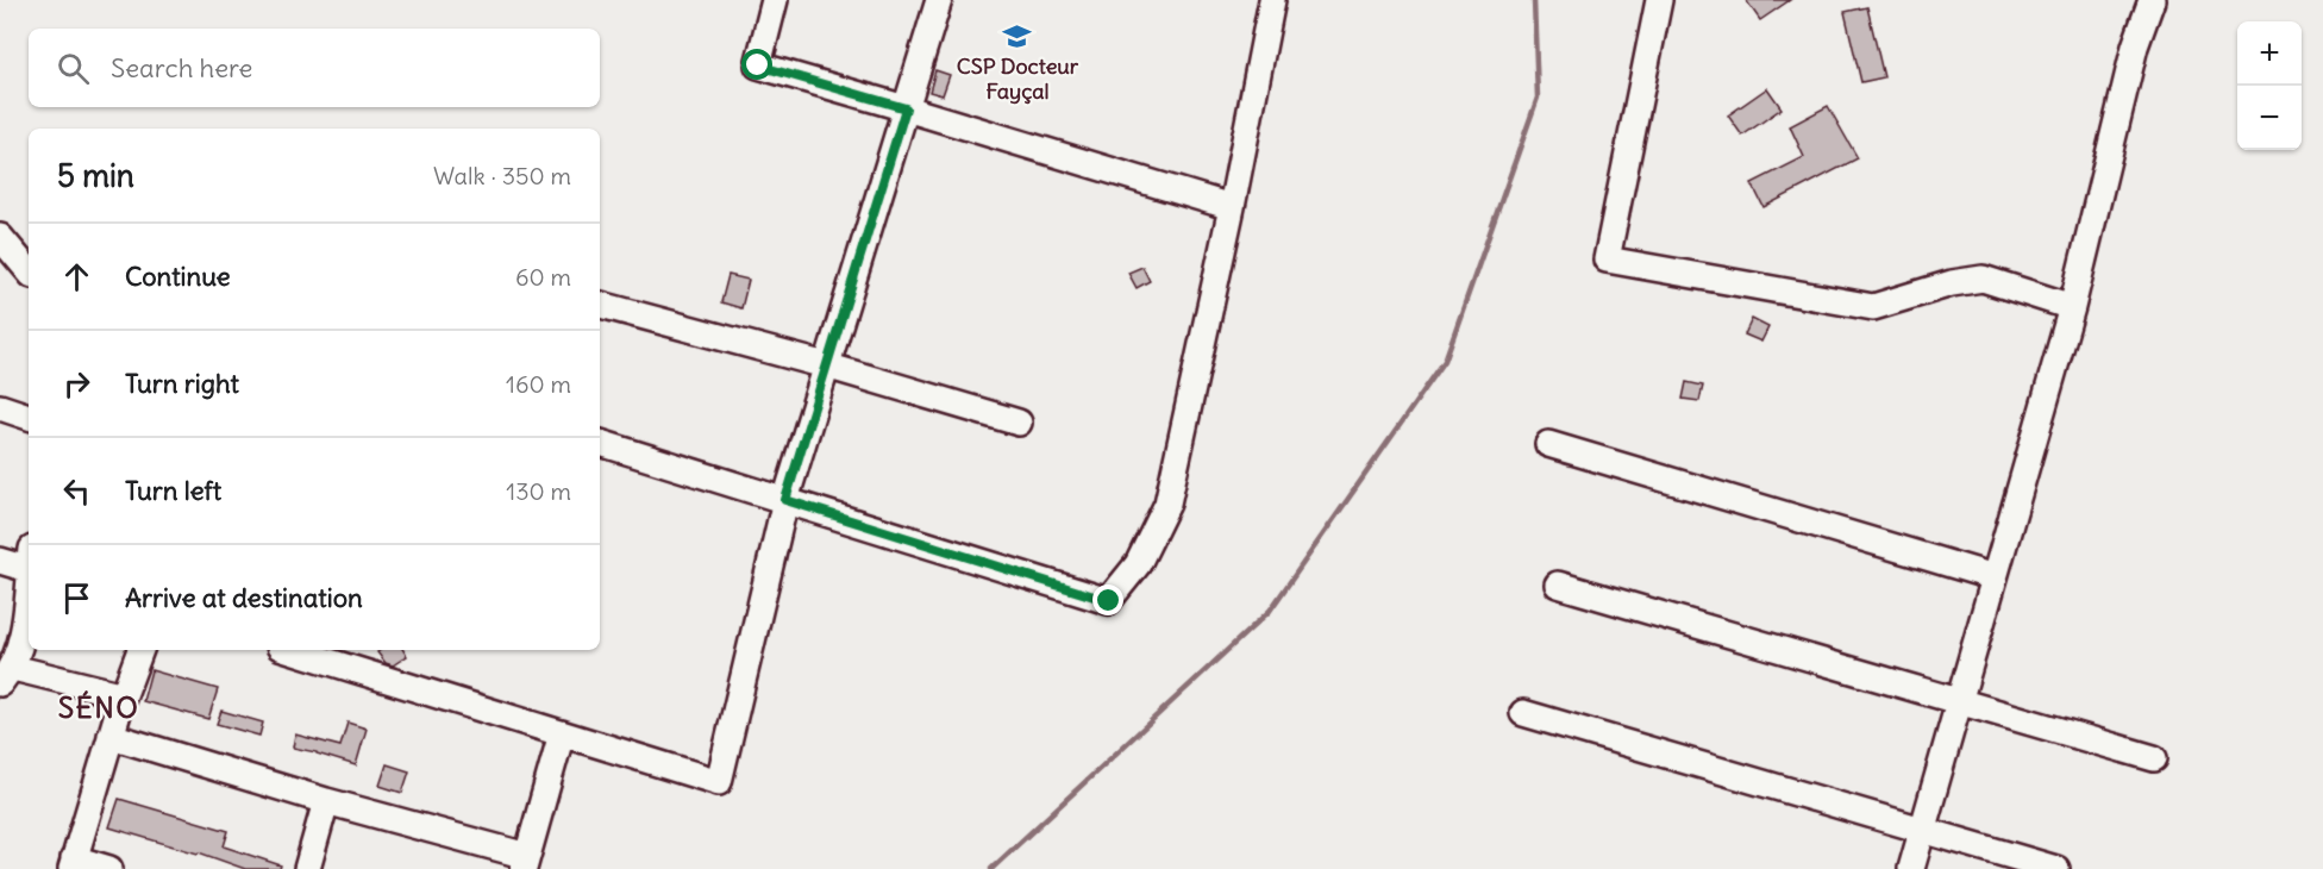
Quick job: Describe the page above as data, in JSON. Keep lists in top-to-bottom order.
{
  "districts": ["SÉNO"],
  "places": {
    "school or university": ["CSP Docteur Fayçal"]
  },
  "page": {
    "map_buttons": ["+", "−"],
    "search": "Search here",
    "heading": ["5 min", "Walk · 350 m"],
    "list": [
      ["Continue", "60 m"],
      ["Turn right", "160 m"],
      ["Turn left", "130 m"],
      "Arrive at destination"
    ]
  }
}
